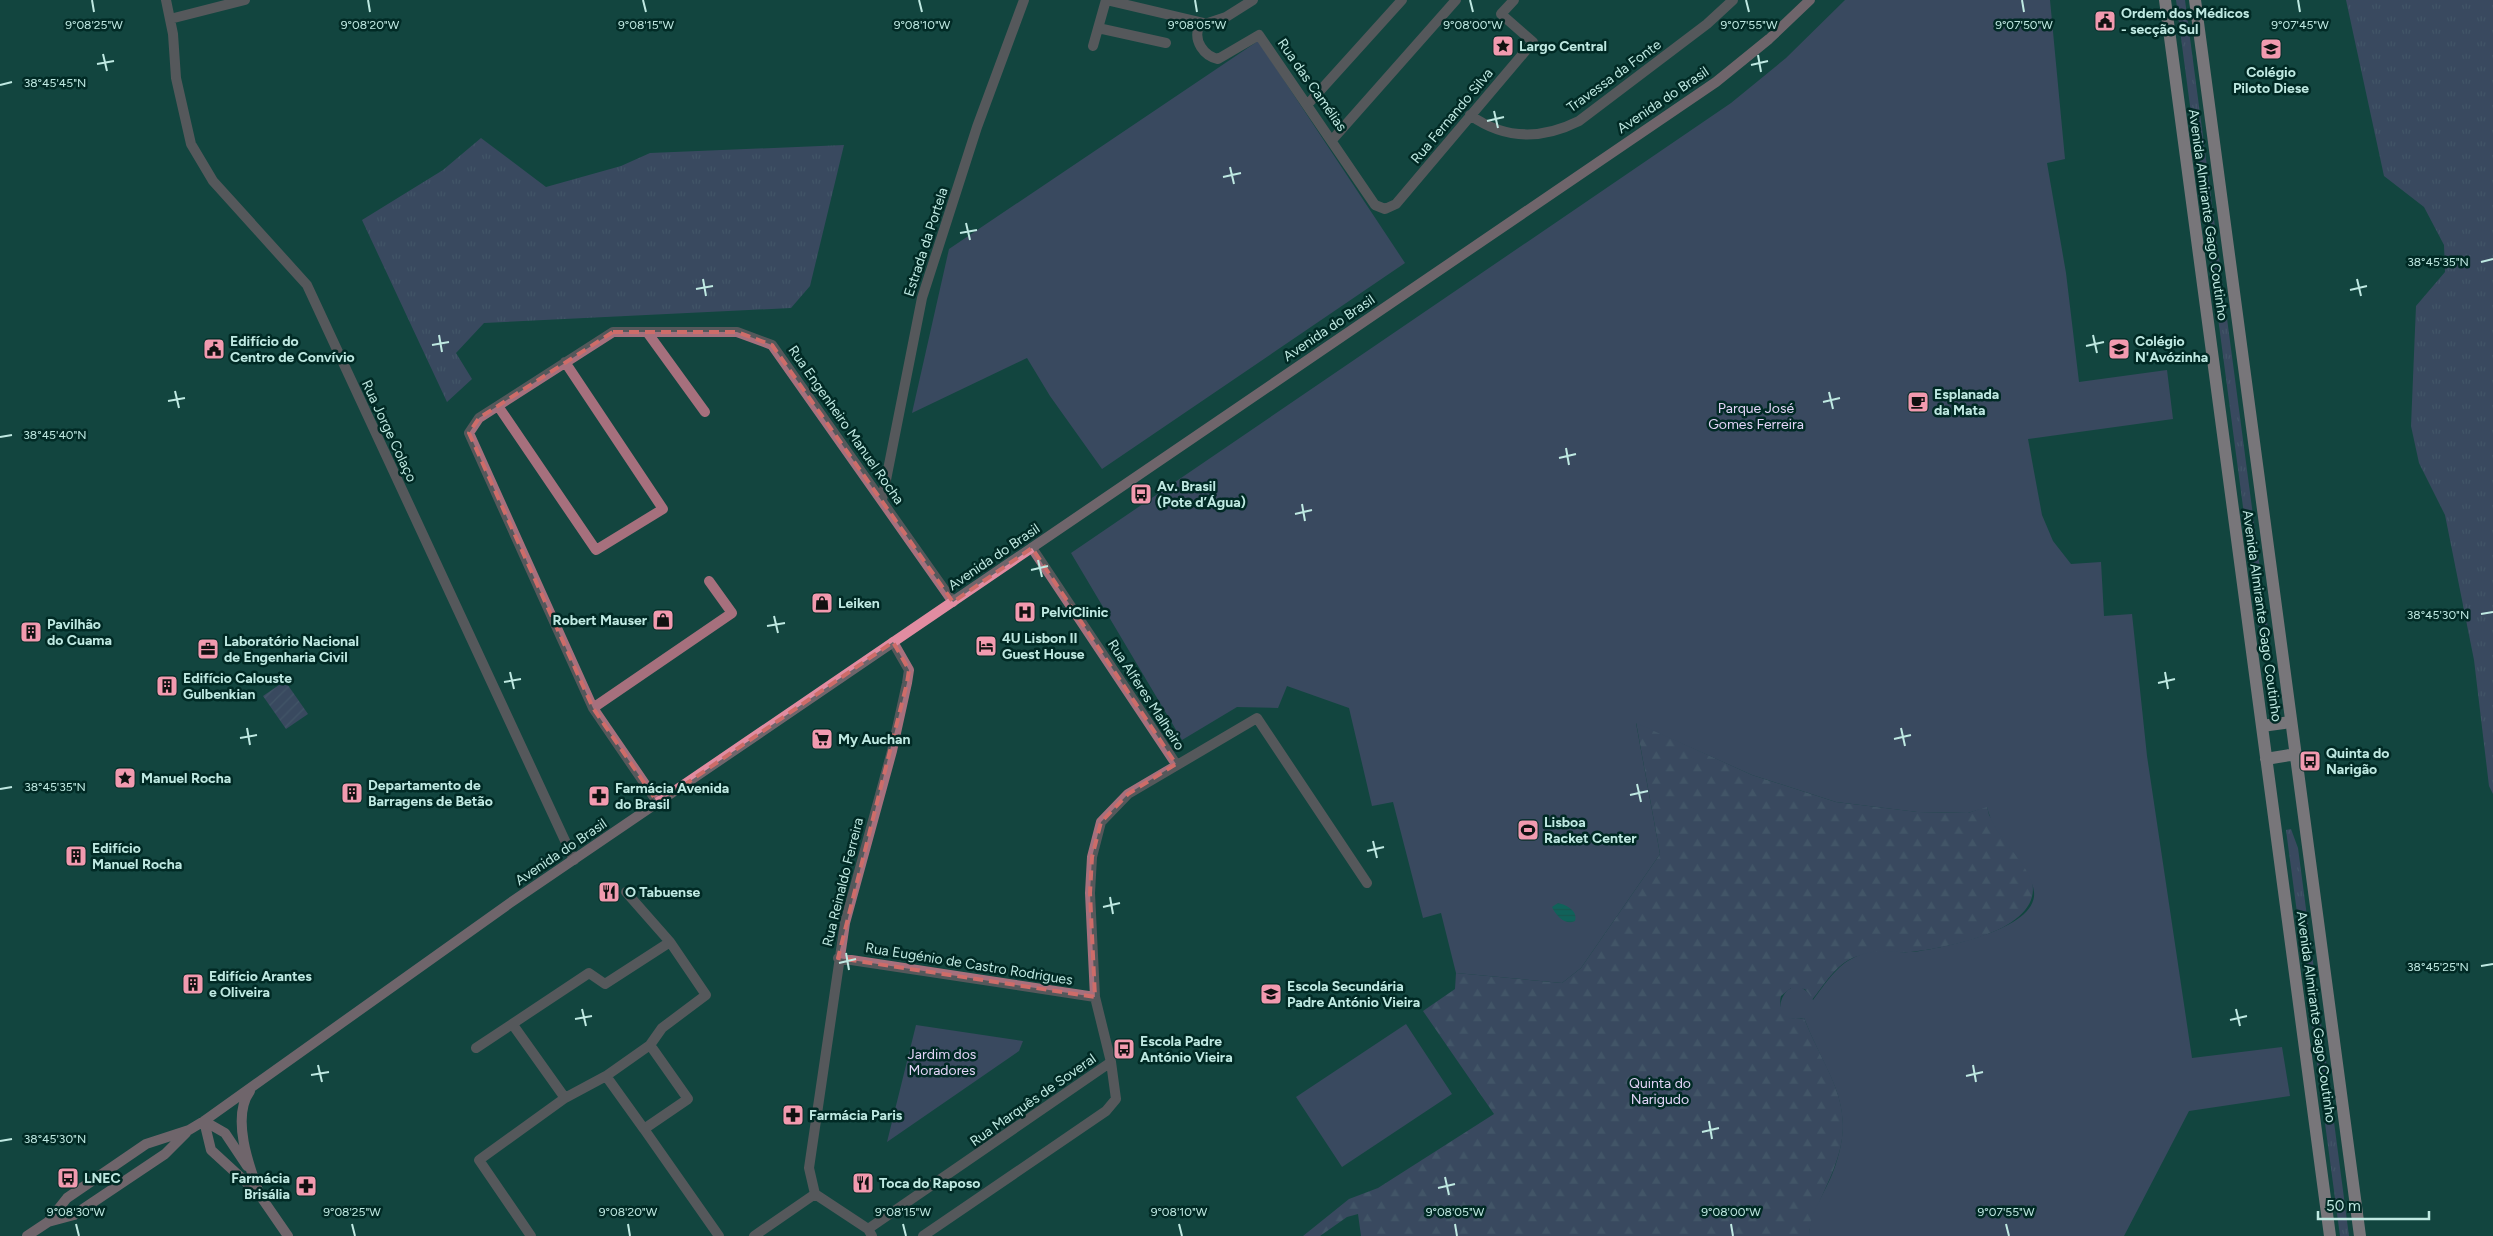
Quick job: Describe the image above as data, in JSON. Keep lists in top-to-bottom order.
{
  "streets": {
    "main road": ["Avenida do Brasil", "Avenida Almirante Gago Coutinho"],
    "street": [
      "Travessa da Fonte",
      "Rua das Camélias",
      "Rua Fernando Silva",
      "Estrada da Portela",
      "Rua Engenheiro Manuel Rocha",
      "Rua Jorge Colaço",
      "Rua Alferes Malheiro",
      "Rua Reinaldo Ferreira",
      "Rua Eugénio de Castro Rodrigues",
      "Rua Marquês de Soveral"
    ]
  },
  "crossings": [
    ["Travessa da Fonte", "Rua Fernando Silva"],
    ["Rua das Camélias", "Rua Fernando Silva"],
    ["Avenida do Brasil", "Rua Engenheiro Manuel Rocha"],
    ["Avenida do Brasil", "Rua Jorge Colaço"],
    ["Avenida do Brasil", "Rua Alferes Malheiro"],
    ["Avenida do Brasil", "Rua Reinaldo Ferreira"],
    ["Estrada da Portela", "Rua Engenheiro Manuel Rocha"],
    ["Rua Reinaldo Ferreira", "Rua Eugénio de Castro Rodrigues"]
  ],
  "parks": ["Parque José Gomes Ferreira", "Jardim dos Moradores", "Quinta do Narigudo"],
  "places": {
    "public building": ["Ordem dos Médicos - secção Sul", "Edifício do Centro de Convívio"],
    "place": ["Largo Central", "Manuel Rocha"],
    "school or university": ["Colégio Piloto Diese", "Colégio N'Avózinha", "Escola Secundária Padre António Vieira"],
    "cafe": ["Esplanada da Mata"],
    "bus stop": [
      "Av. Brasil (Pote d’Água)",
      "Quinta do Narigão",
      "Escola Padre António Vieira",
      "LNEC"
    ],
    "shop": ["Leiken", "Robert Mauser"],
    "hospital": ["PelviClinic"],
    "building": [
      "Pavilhão do Cuama",
      "Edifício Calouste Gulbenkian",
      "Departamento de Barragens de Betão",
      "Edifício Manuel Rocha",
      "Edifício Arantes e Oliveira"
    ],
    "hotel": ["4U Lisbon II Guest House"],
    "office": ["Laboratório Nacional de Engenharia Civil"],
    "supermarket": ["My Auchan"],
    "pharmacy": ["Farmácia Avenida do Brasil", "Farmácia Paris", "Farmácia Brisália"],
    "sports": ["Lisboa Racket Center"],
    "restaurant": ["O Tabuense", "Toca do Raposo"]
  },
  "scale_bar": "50 m",
  "coordinates": [
    "9°08'25\"W",
    "9°08'20\"W",
    "9°08'15\"W",
    "9°08'10\"W",
    "9°08'05\"W",
    "9°08'00\"W",
    "9°07'55\"W",
    "9°07'50\"W",
    "9°07'45\"W",
    "38°45'45\"N",
    "38°45'35\"N",
    "38°45'40\"N",
    "38°45'30\"N",
    "38°45'25\"N",
    "9°08'30\"W"
  ]
}
